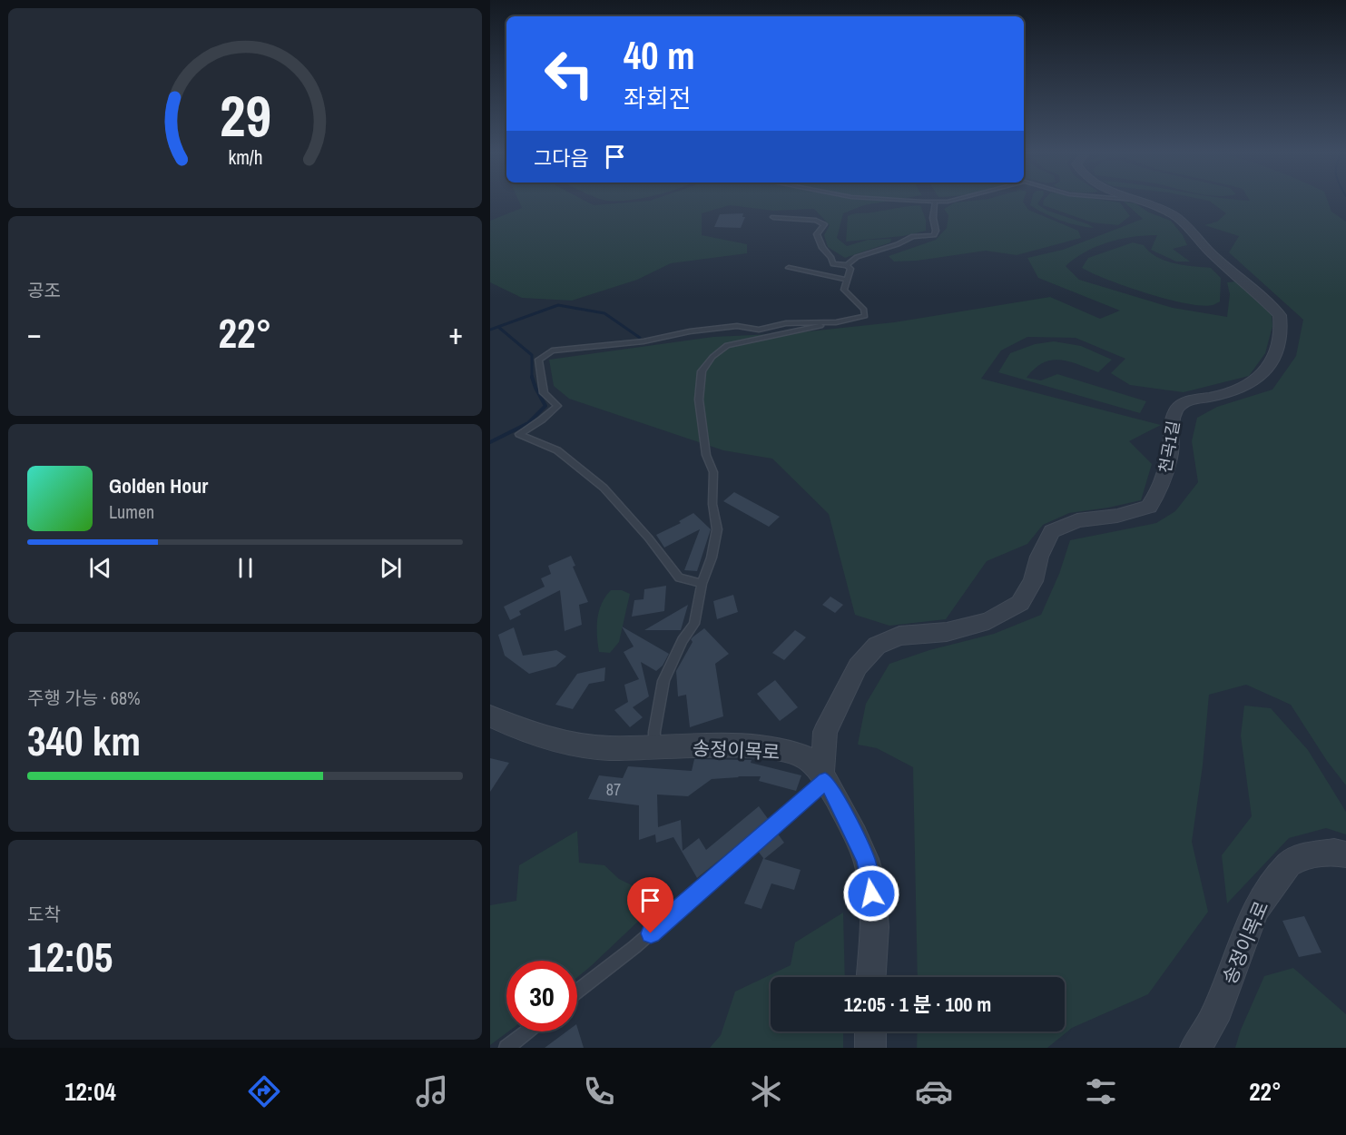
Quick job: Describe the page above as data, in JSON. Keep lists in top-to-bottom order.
{
  "streets": {
    "street": ["천곡1길", "송정이목로"]
  },
  "crossings": [
    ["천곡1길", "송정이목로"]
  ],
  "house_numbers": ["87"],
  "page": {
    "turn": ["40 m", "좌회전"],
    "then": "그다음",
    "tile": [
      "공조",
      ["주행 가능 · 68%", "340 km"],
      ["도착", "12:05"]
    ],
    "heat": ["−", "22°", "+"],
    "song": ["Golden Hour", "Lumen"],
    "limit": "30",
    "trip": "12:05 · 1 분 · 100 m",
    "tabs": ["12:04", "22°"],
    "gauge": ["29", "km/h"]
  }
}
